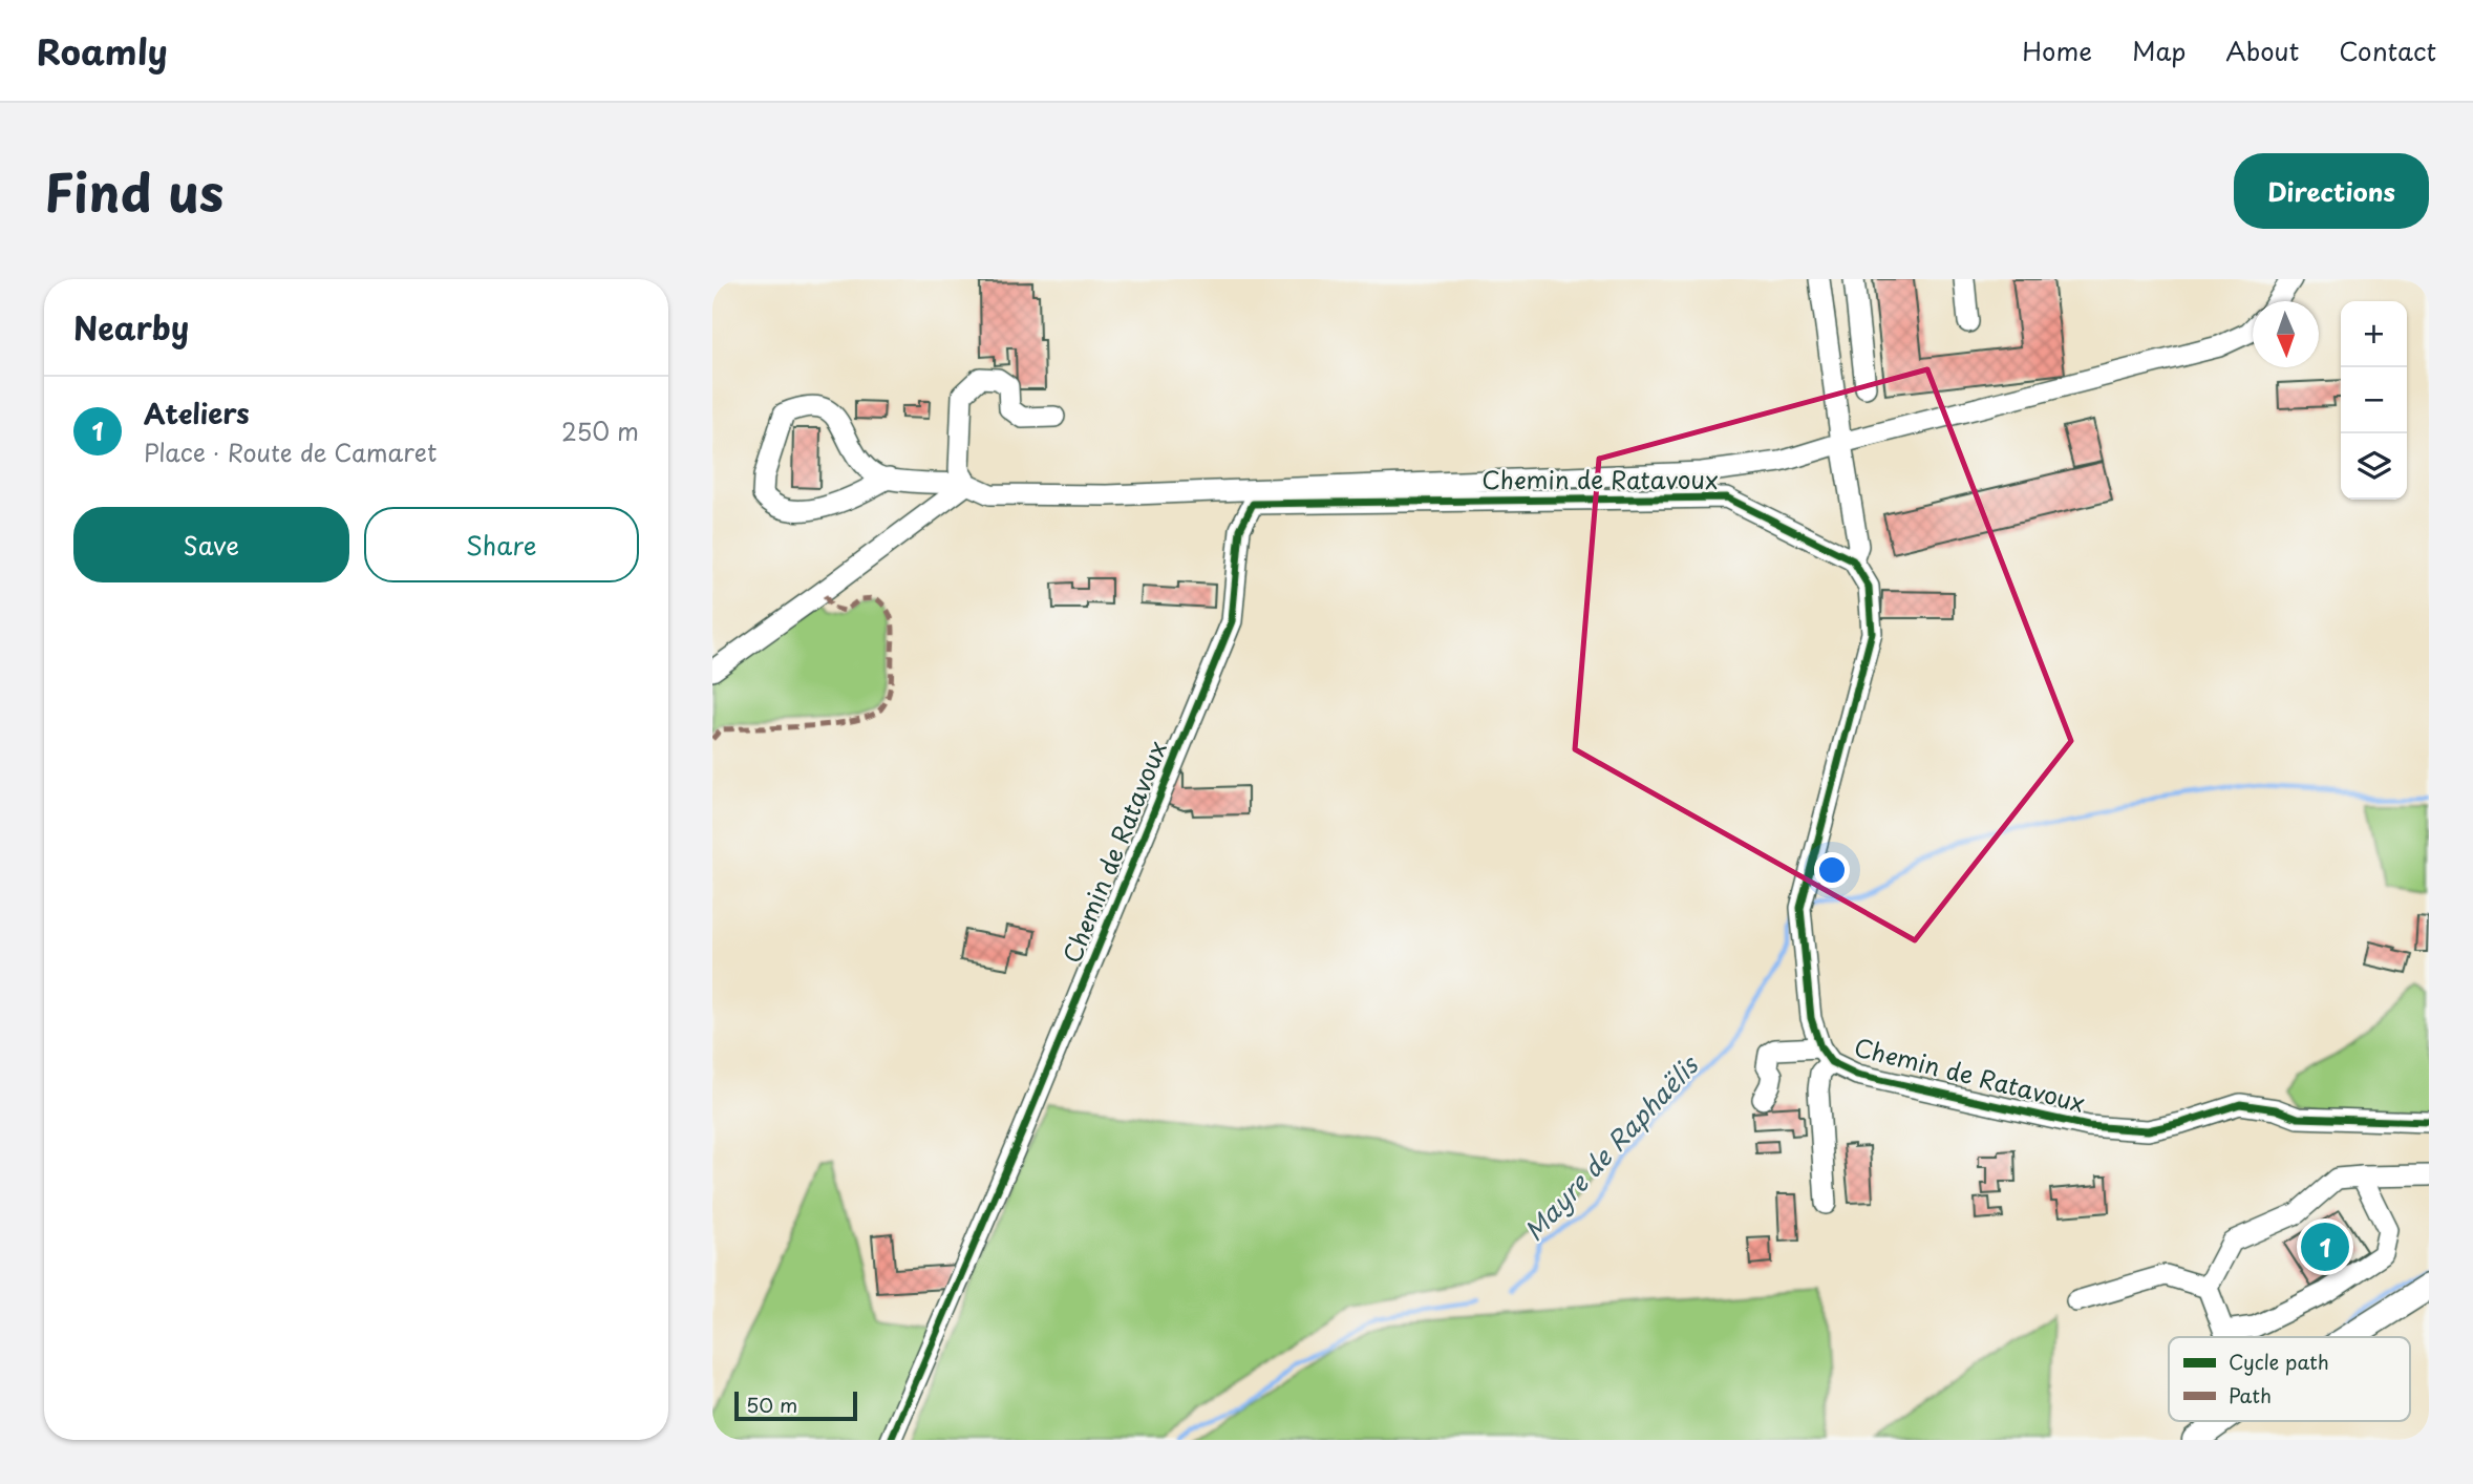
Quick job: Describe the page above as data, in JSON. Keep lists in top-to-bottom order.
{
  "streets": {
    "street": ["Chemin de Ratavoux"]
  },
  "water": ["Mayre de Raphaëlis"],
  "legend": ["Cycle path", "Path"],
  "scale_bar": "50 m",
  "north": "bottom",
  "page": {
    "header": "Roamly",
    "nav": [
      "Home",
      "Map",
      "About",
      "Contact"
    ],
    "title": "Find us",
    "buttons": [
      "Directions",
      ["Save", "Share"]
    ],
    "heading": "Nearby",
    "map_buttons": ["+", "−"],
    "list": [
      {
        "mark": "1",
        "name": "Ateliers",
        "note": "Place · Route de Camaret",
        "value": "250 m"
      }
    ],
    "pins": "1",
    "scale": "50 m"
  }
}
